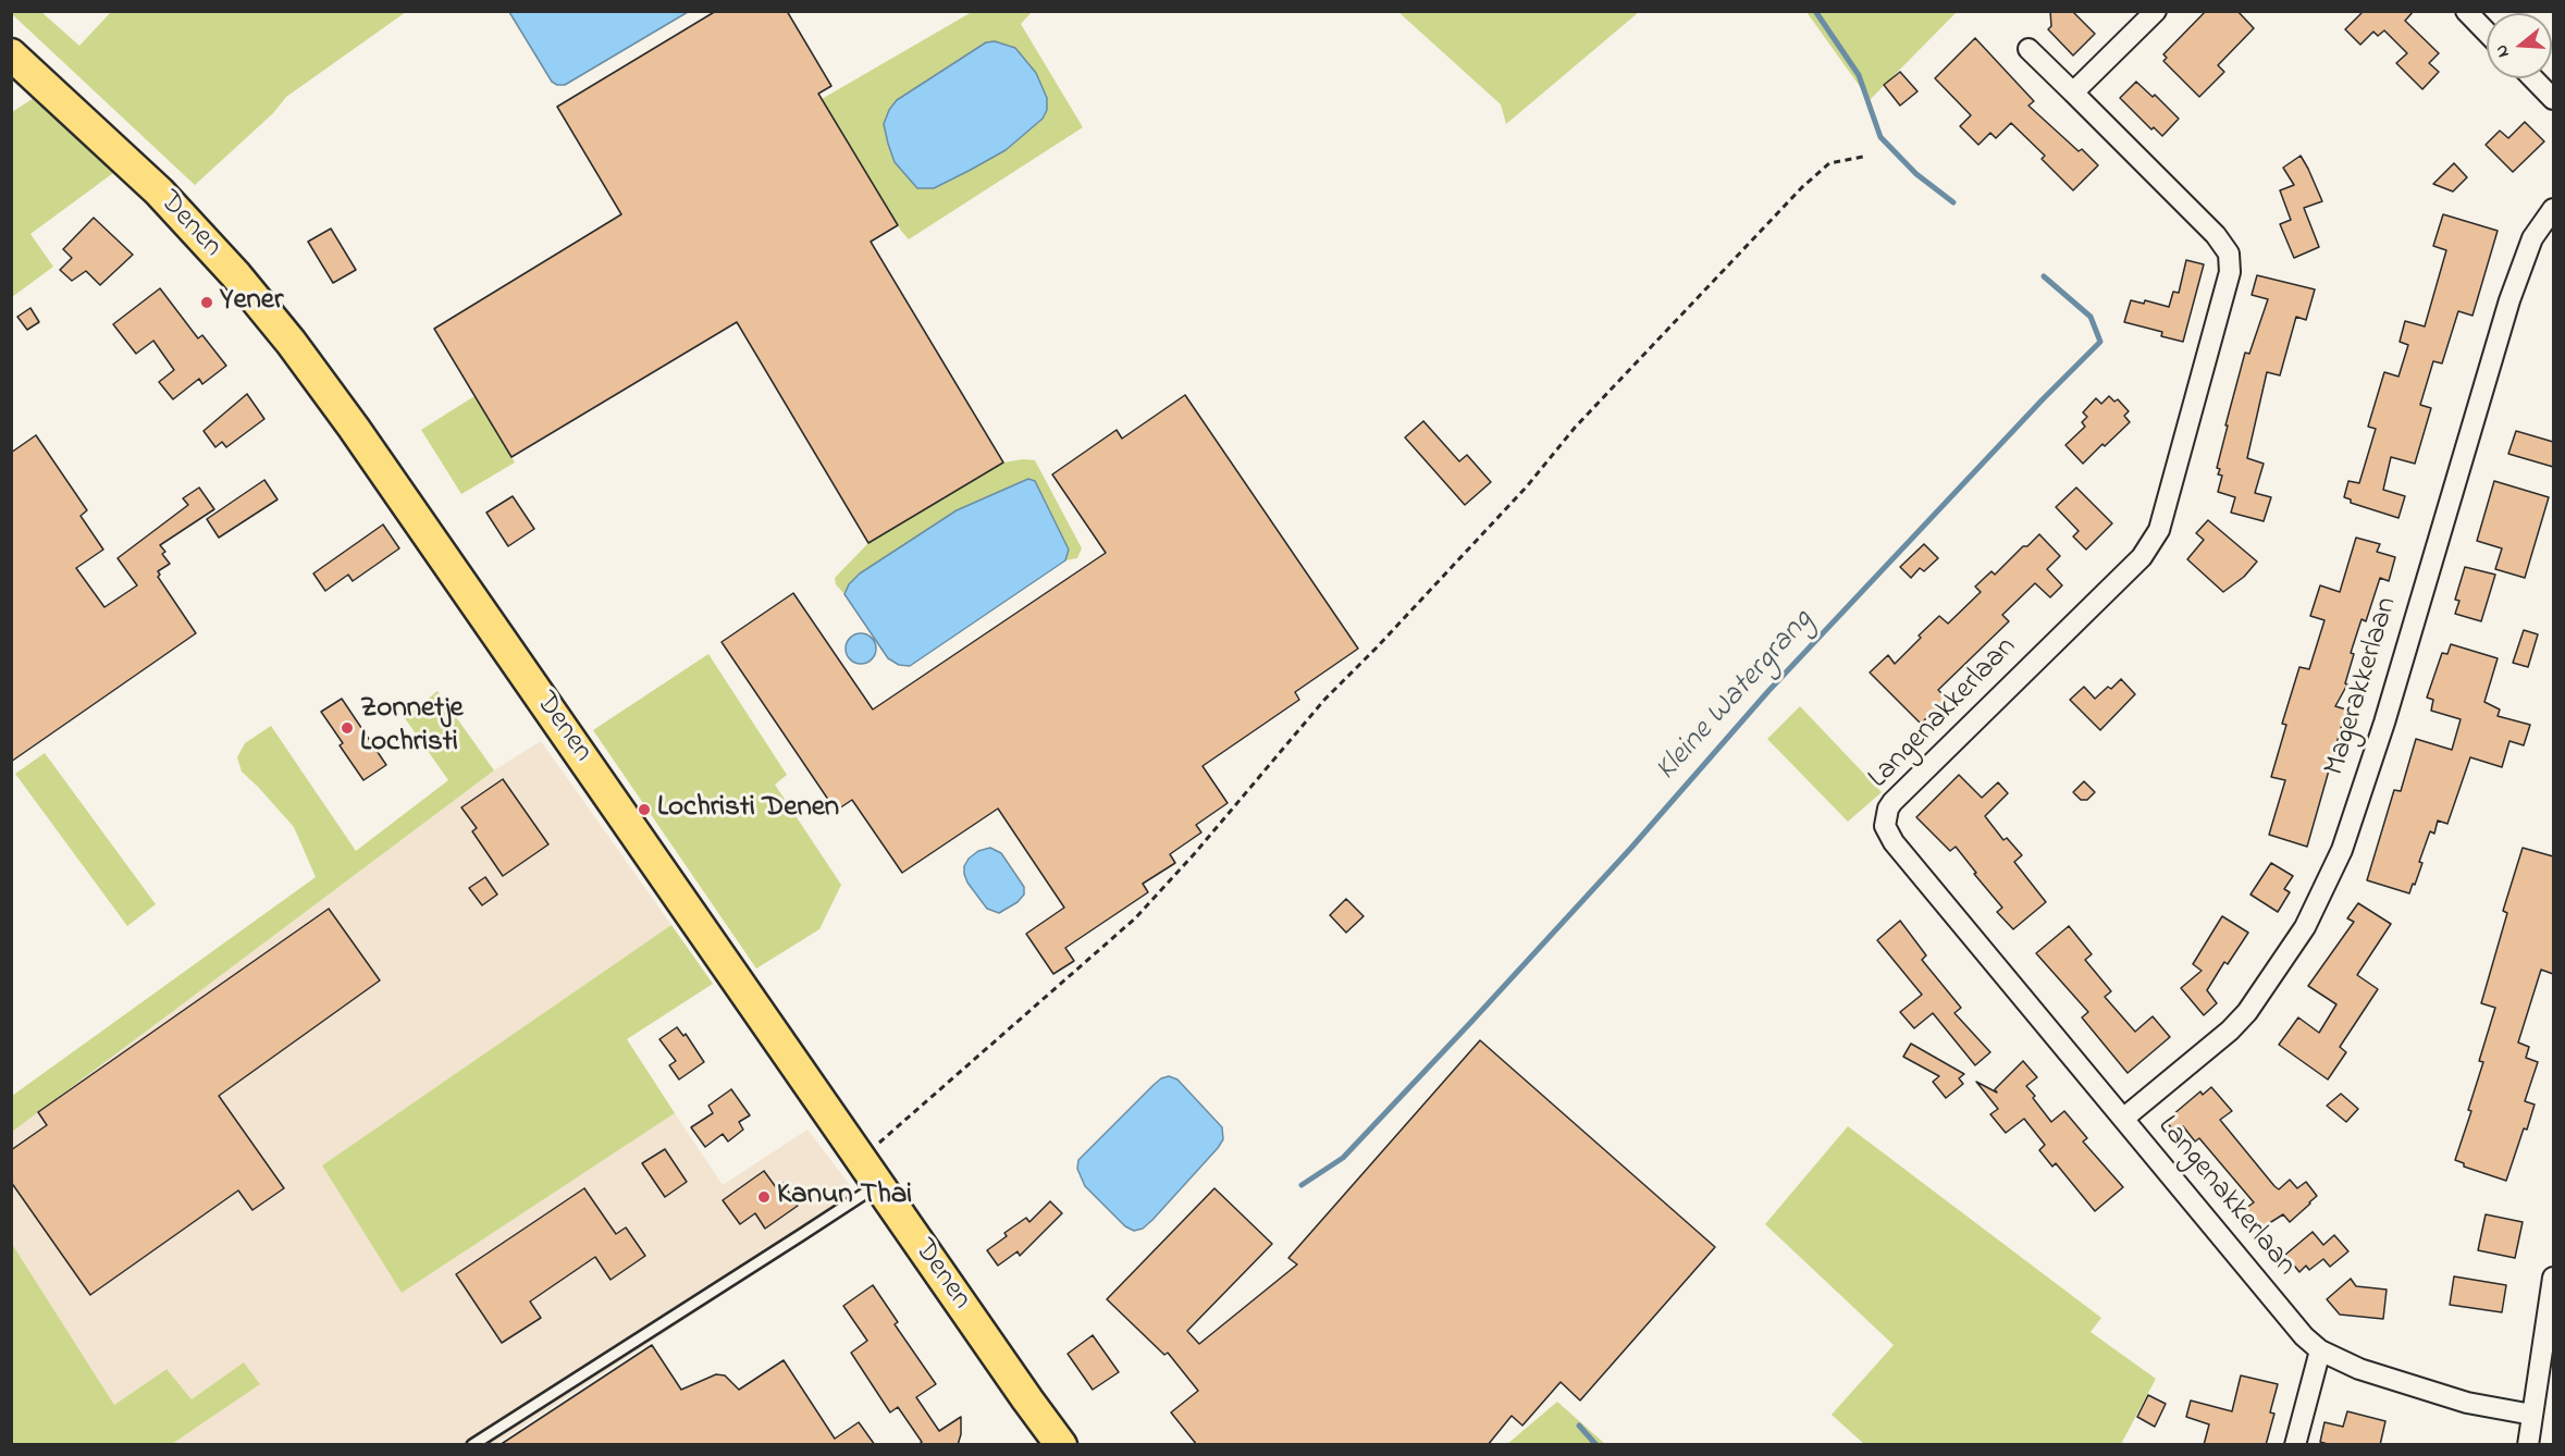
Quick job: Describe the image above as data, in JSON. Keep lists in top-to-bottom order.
{
  "streets": {
    "main road": ["Denen"],
    "street": ["Magerakkerlaan", "Langenakkerlaan"]
  },
  "crossings": [
    ["Magerakkerlaan", "Langenakkerlaan"]
  ],
  "water": ["Kleine Watergrang"],
  "places": [
    "Yener",
    "Zonnetje Lochristi",
    "Lochristi Denen",
    "Kanun Thai"
  ],
  "north": "left"
}
